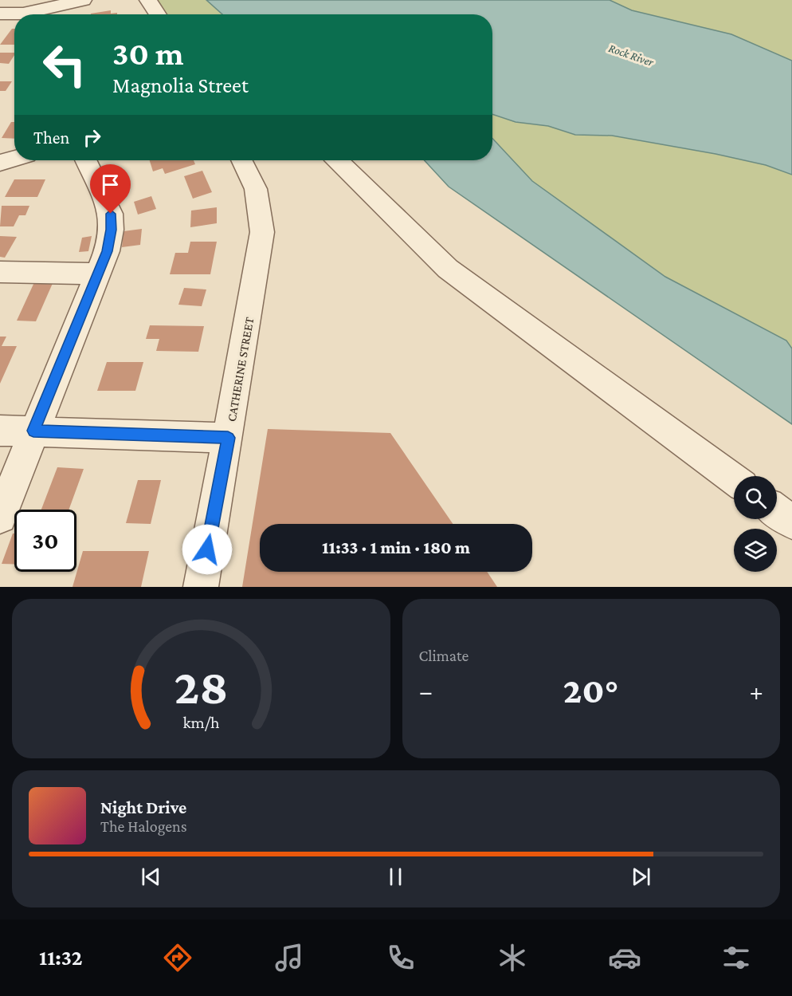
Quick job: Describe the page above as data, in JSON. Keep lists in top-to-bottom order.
{
  "streets": {
    "street": ["CATHERINE STREET"]
  },
  "water": ["Rock River"],
  "page": {
    "turn": ["30 m", "Magnolia Street"],
    "then": "Then",
    "limit": "30",
    "trip": "11:33 · 1 min · 180 m",
    "tile": "Climate",
    "heat": ["−", "20°", "+"],
    "song": ["Night Drive", "The Halogens"],
    "tabs": "11:32",
    "gauge": ["28", "km/h"]
  }
}
